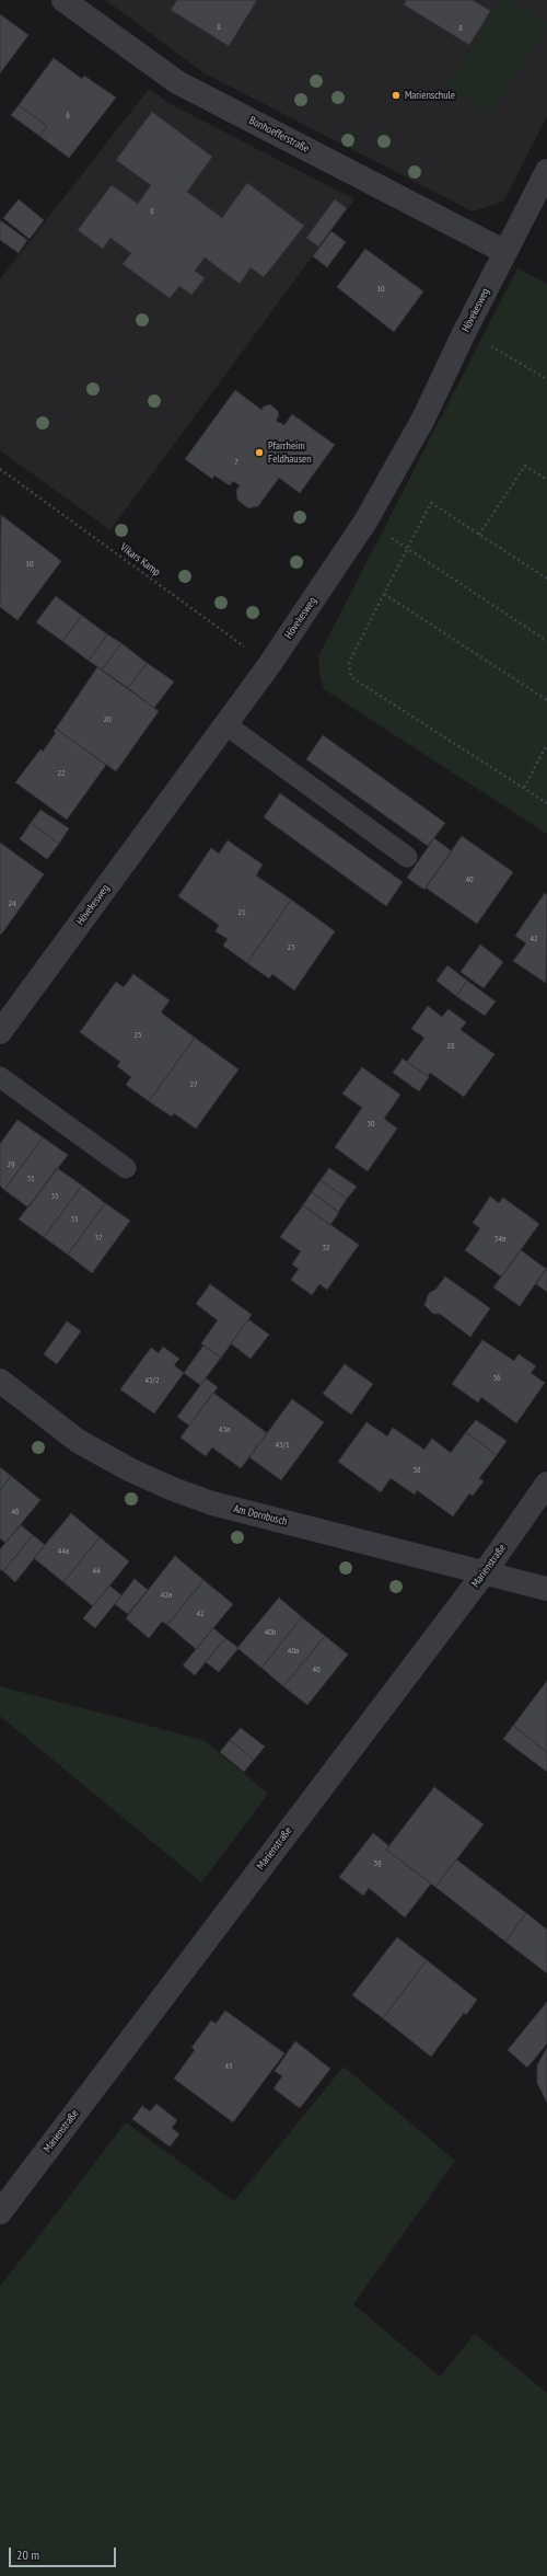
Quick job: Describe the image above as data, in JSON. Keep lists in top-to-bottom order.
{
  "streets": {
    "street": [
      "Bonhoefferstraße",
      "Hövekesweg",
      "Am Dornbusch",
      "Marienstraße"
    ],
    "path": ["Vikars Kamp"]
  },
  "crossings": [
    ["Bonhoefferstraße", "Hövekesweg"],
    ["Hövekesweg", "Vikars Kamp"],
    ["Am Dornbusch", "Marienstraße"]
  ],
  "places": ["Marienschule", "Pfarrheim Feldhausen"],
  "house_numbers": [
    "8",
    "8",
    "6",
    "8",
    "10",
    "7",
    "10",
    "20",
    "22",
    "40",
    "24",
    "21",
    "42",
    "23",
    "25",
    "28",
    "27",
    "30",
    "29",
    "31",
    "33",
    "35",
    "37",
    "34a",
    "32",
    "36",
    "43/2",
    "43a",
    "43/1",
    "38",
    "46",
    "44a",
    "44",
    "42a",
    "42",
    "40b",
    "40a",
    "40",
    "39",
    "43"
  ],
  "scale_bar": "20 m"
}
